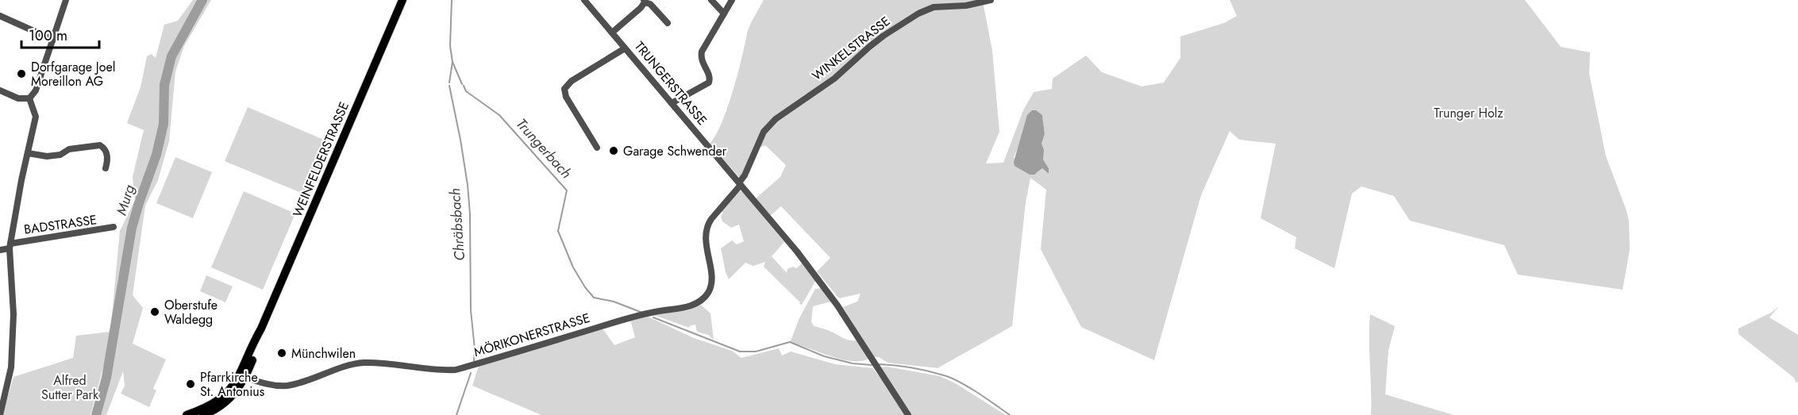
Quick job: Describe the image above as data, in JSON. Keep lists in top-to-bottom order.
{
  "streets": {
    "main road": ["WEINFELDERSTRASSE"],
    "street": [
      "WINKELSTRASSE",
      "TRUNGERSTRASSE",
      "BADSTRASSE",
      "MÖRIKONERSTRASSE"
    ]
  },
  "crossings": [
    ["WINKELSTRASSE", "MÖRIKONERSTRASSE"],
    ["TRUNGERSTRASSE", "MÖRIKONERSTRASSE"],
    ["WEINFELDERSTRASSE", "MÖRIKONERSTRASSE"]
  ],
  "water": ["Trungerbach", "Murg", "Chräbsbach"],
  "parks": ["Trunger Holz", "Alfred Sutter Park"],
  "places": [
    "Dorfgarage Joel Moreillon AG",
    "Garage Schwender",
    "Oberstufe Waldegg",
    "Münchwilen",
    "Pfarrkirche St. Antonius"
  ],
  "scale_bar": "100 m"
}
